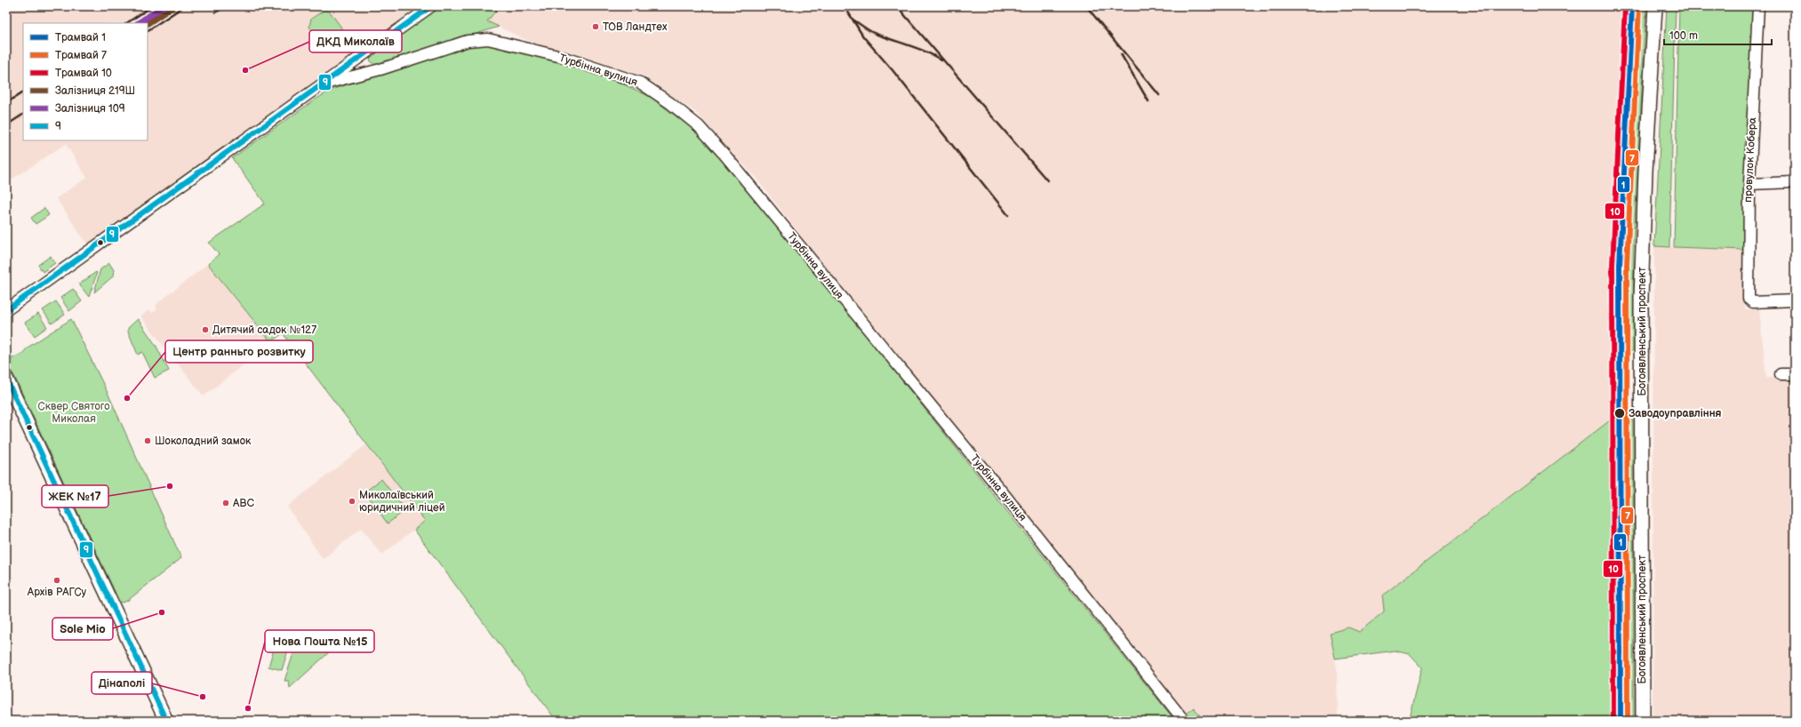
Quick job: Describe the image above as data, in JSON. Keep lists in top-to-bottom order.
{
  "streets": {
    "main road": ["Богоявленський проспект"],
    "street": ["Турбінна вулиця", "провулок Кобера"]
  },
  "parks": ["Сквер Святого Миколая"],
  "places": [
    "ТОВ Ландтех",
    "ДКД Миколаїв",
    "Дитячий садок №127",
    "Центр ранньго розвитку",
    "Заводоуправління",
    "Шоколадний замок",
    "ЖЕК №17",
    "Миколаївський юридичний ліцей",
    "ABC",
    "Архів РАГСу",
    "Sole Mio",
    "Дінаполі",
    "Нова Пошта №15"
  ],
  "lines": [
    "tram line 1",
    "tram line 7",
    "tram line 10",
    "rail line 219Ш",
    "rail line 109",
    "transit line 9"
  ],
  "legend": [
    "Трамвай 1",
    "Трамвай 7",
    "Трамвай 10",
    "Залізниця 219Ш",
    "Залізниця 109",
    "9"
  ],
  "scale_bar": "100 m"
}
